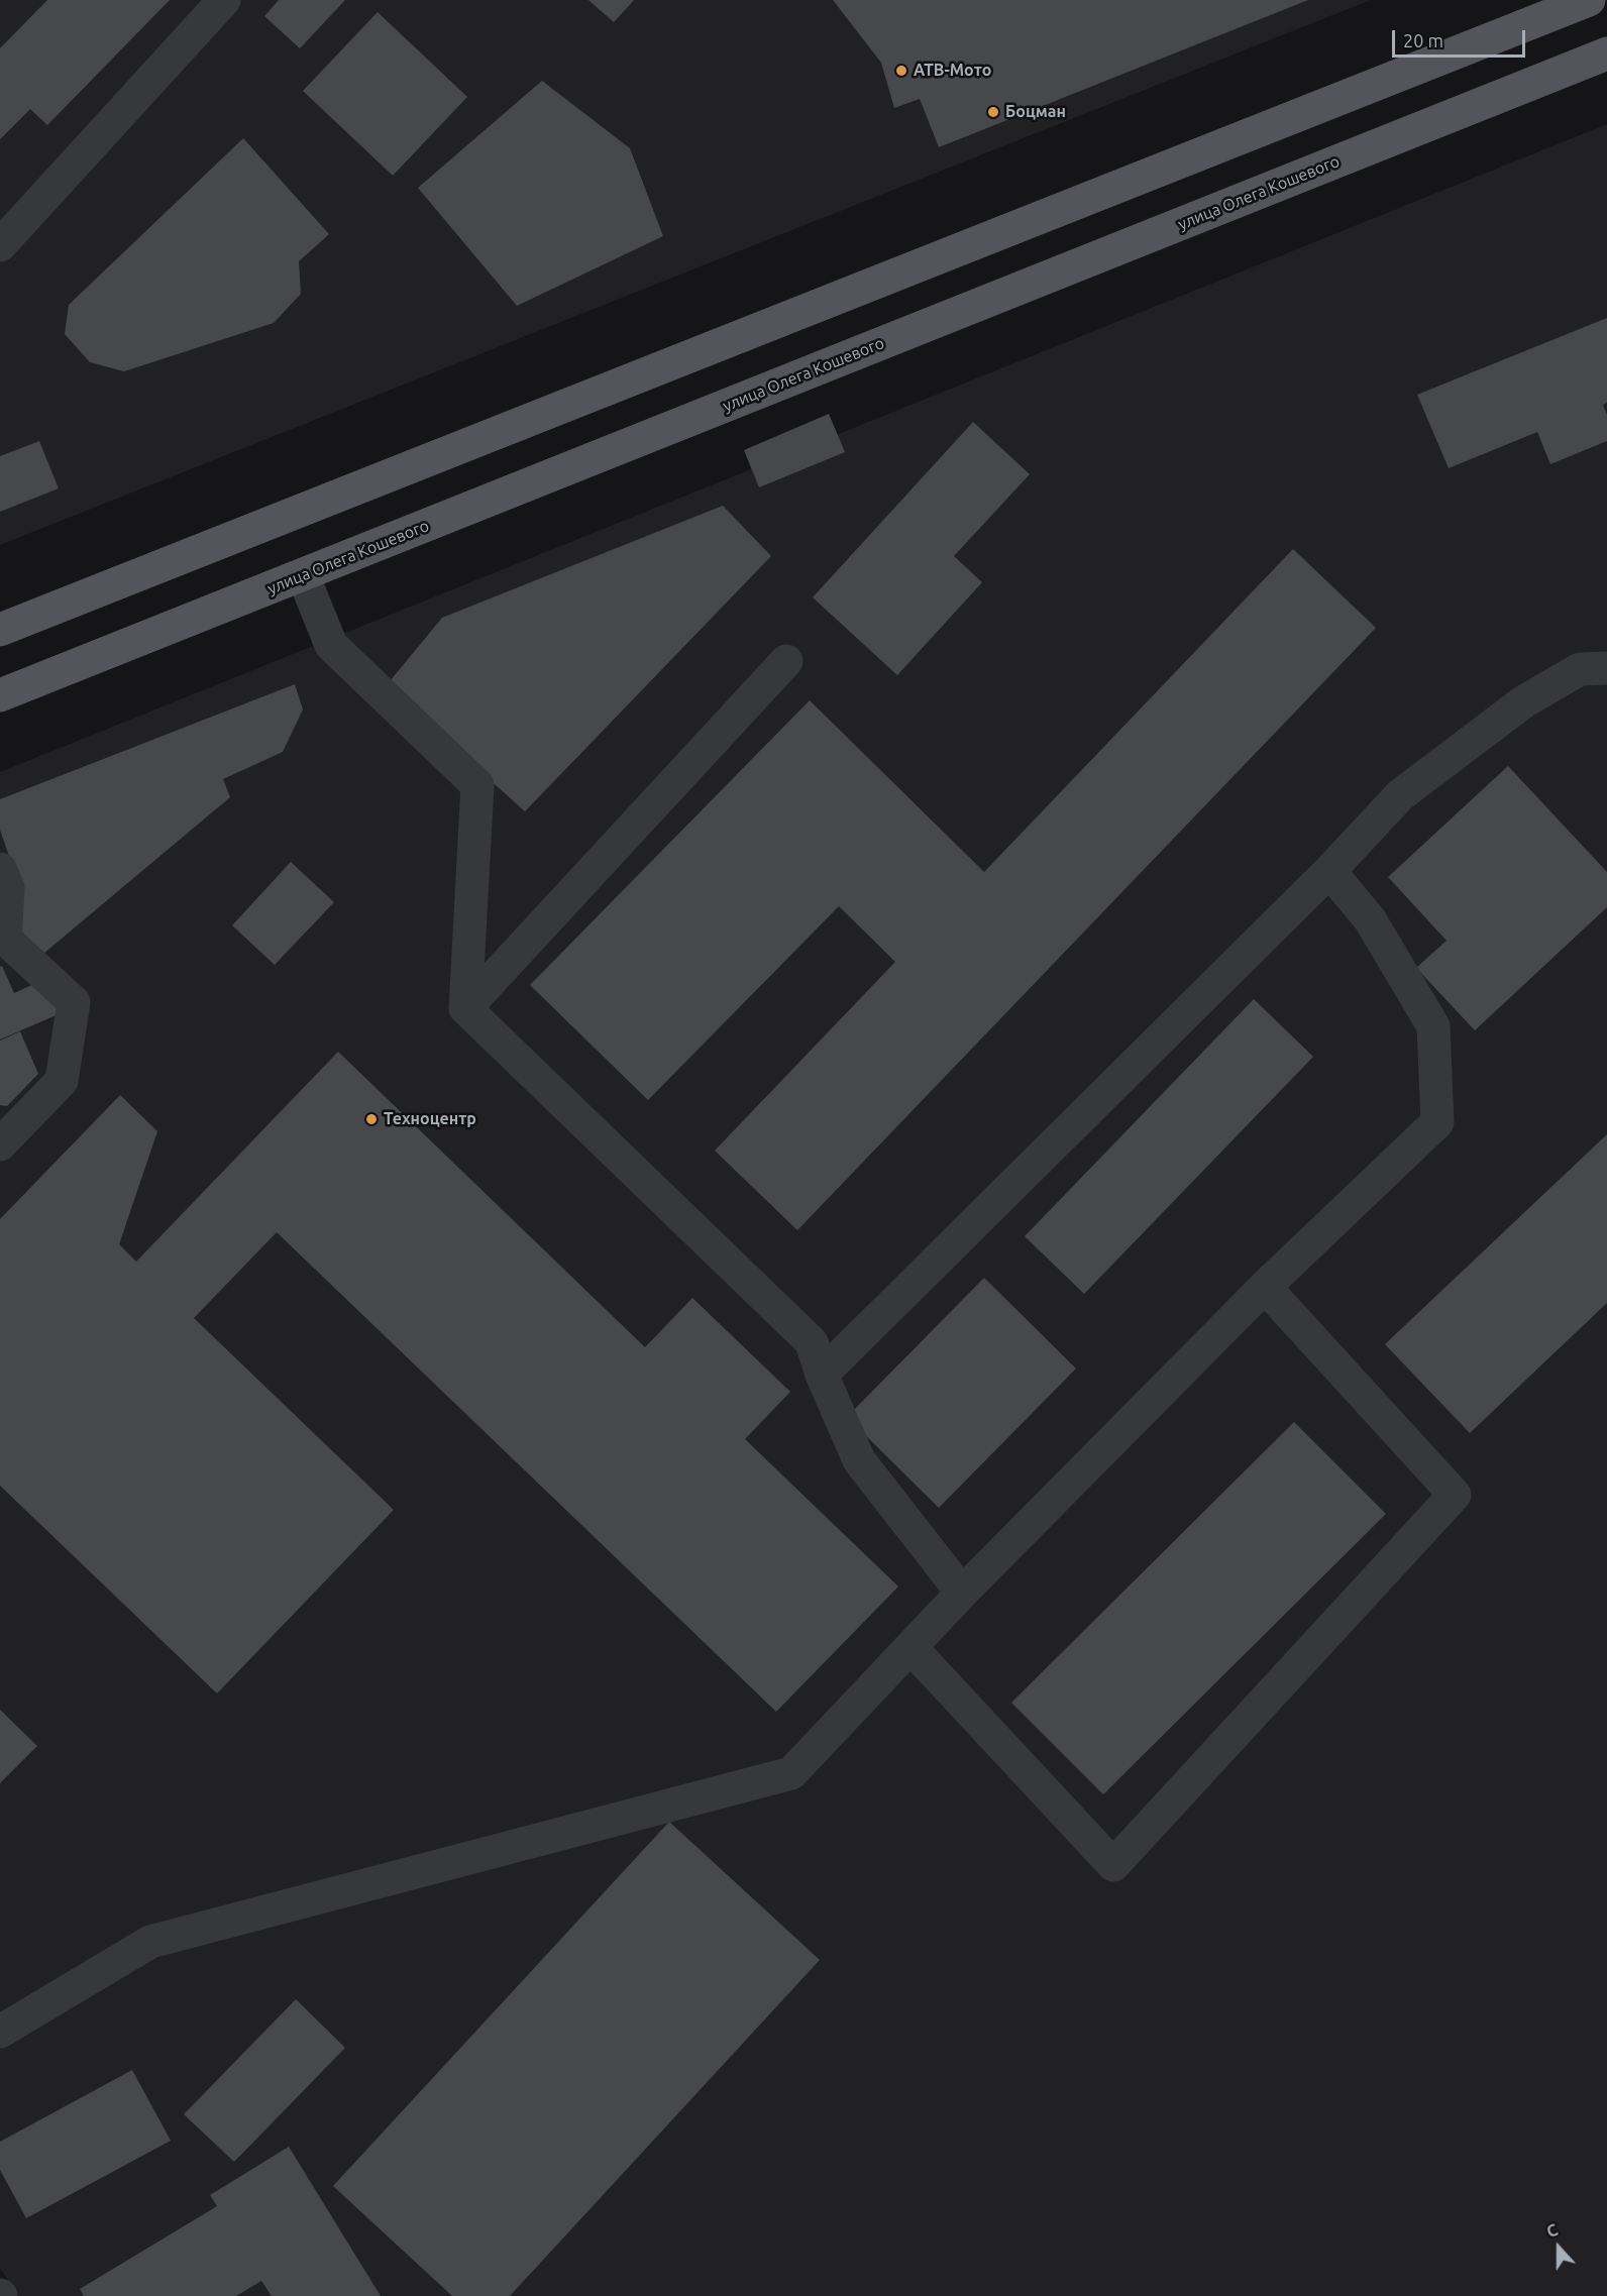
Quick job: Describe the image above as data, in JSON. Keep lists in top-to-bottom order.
{
  "streets": {
    "main road": ["улица Олега Кошевого"]
  },
  "places": ["АТВ-Мото", "Боцман", "Техноцентр"],
  "scale_bar": "20 m",
  "north": "top"
}
